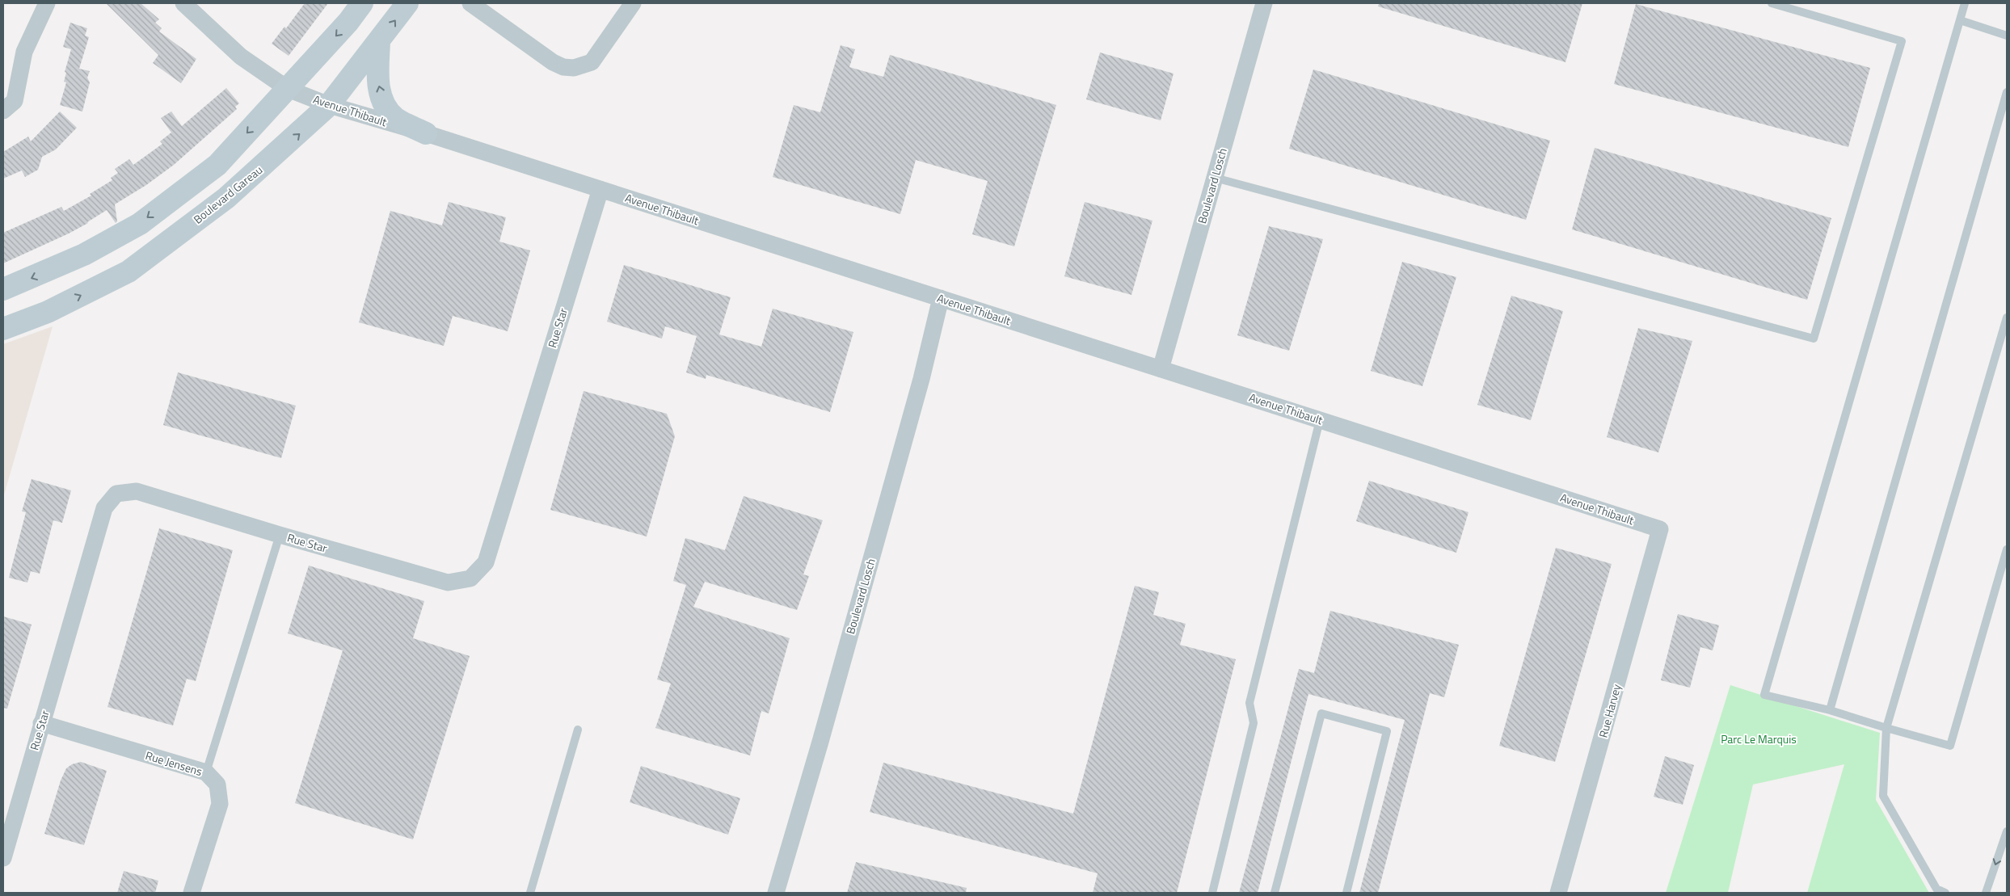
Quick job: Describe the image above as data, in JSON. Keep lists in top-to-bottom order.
{
  "streets": {
    "street": [
      "Avenue Thibault",
      "Boulevard Losch",
      "Boulevard Gareau",
      "Rue Star",
      "Rue Harvey",
      "Rue Jensens"
    ]
  },
  "crossings": [
    ["Avenue Thibault", "Boulevard Losch"],
    ["Avenue Thibault", "Boulevard Gareau"],
    ["Avenue Thibault", "Rue Star"],
    ["Avenue Thibault", "Rue Harvey"],
    ["Rue Star", "Rue Jensens"]
  ],
  "parks": ["Parc Le Marquis"]
}
